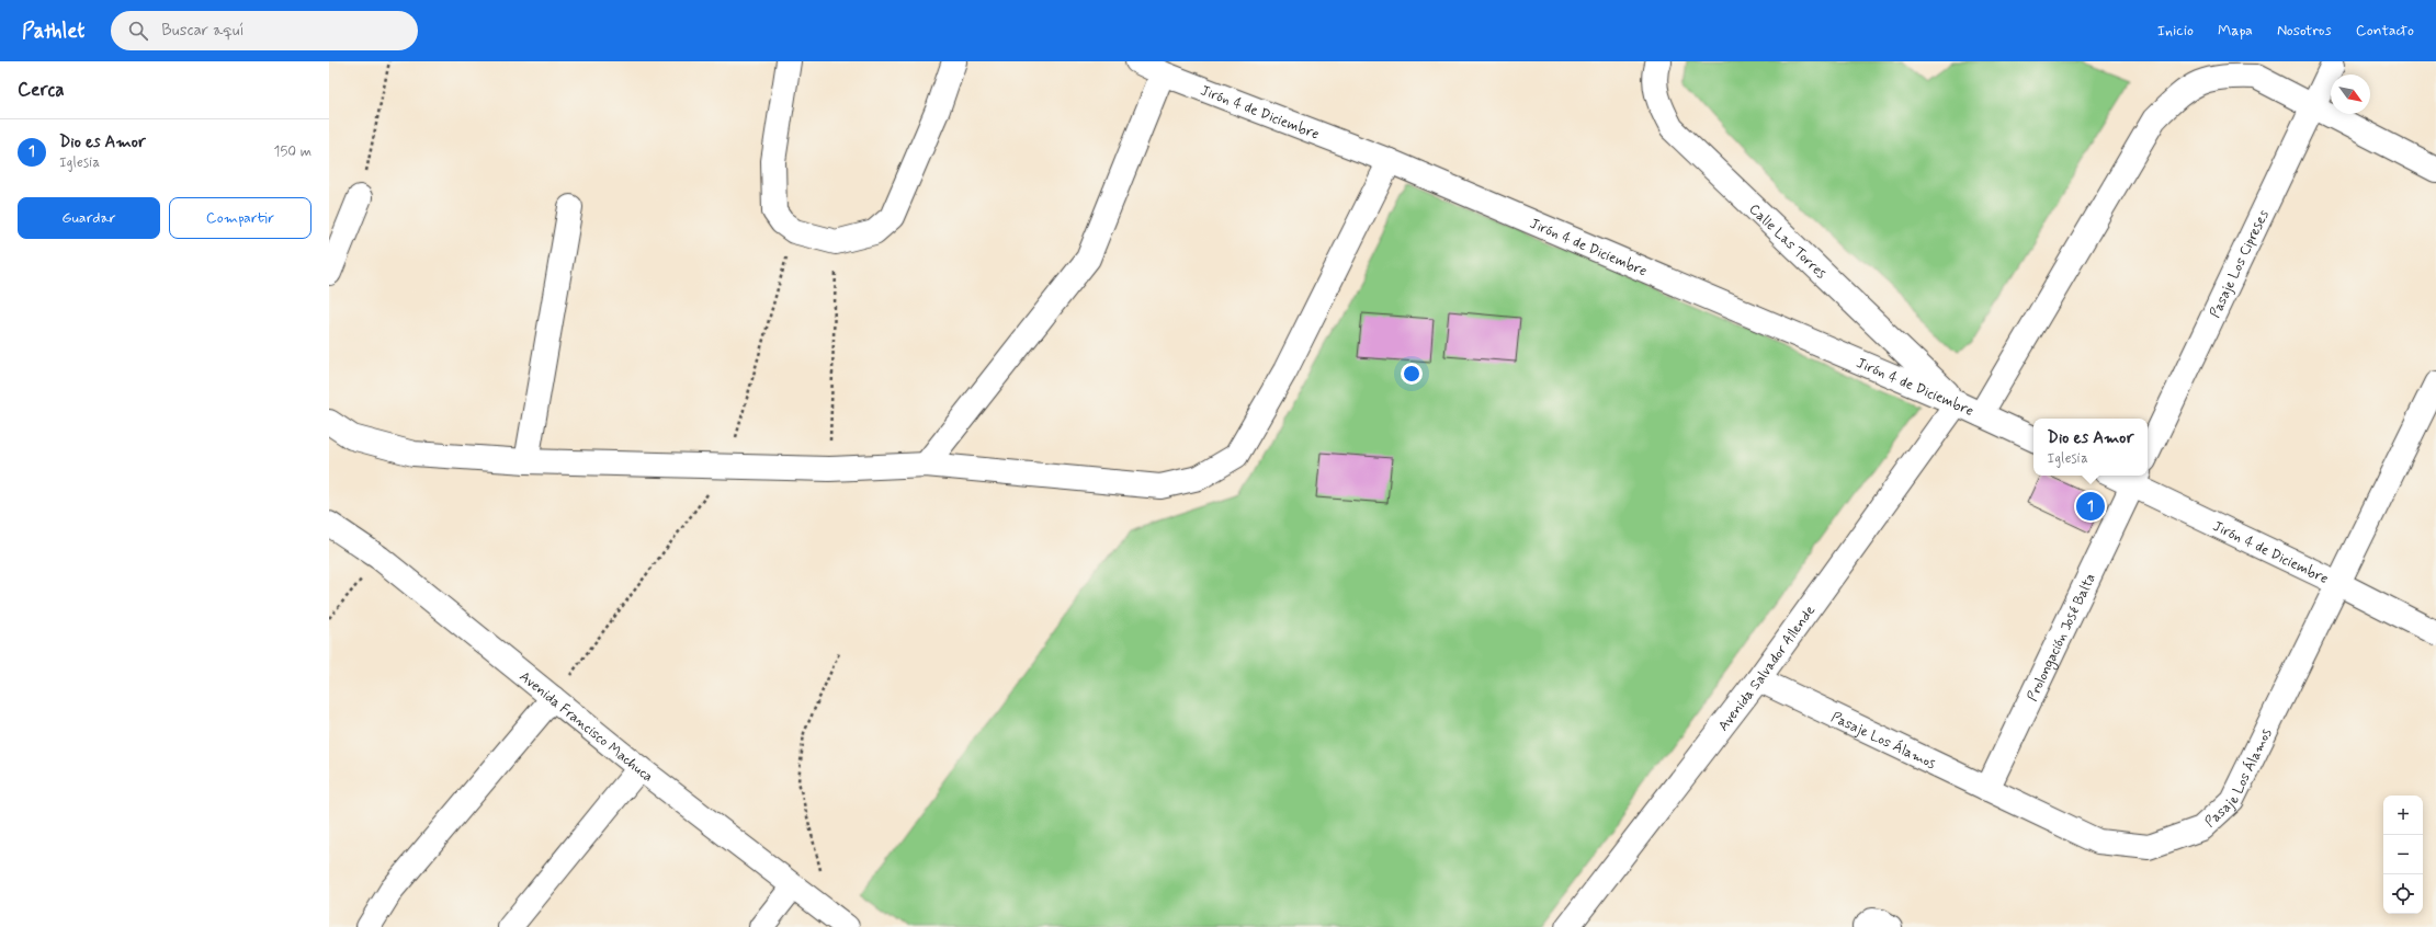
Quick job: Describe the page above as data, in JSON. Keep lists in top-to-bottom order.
{
  "streets": {
    "street": [
      "Jirón 4 de Diciembre",
      "Calle Las Torres",
      "Pasaje Los Cipreses",
      "Prolongación José Balta",
      "Avenida Salvador Allende",
      "Avenida Francisco Machuca",
      "Pasaje Los Álamos"
    ]
  },
  "crossings": [
    ["Jirón 4 de Diciembre", "Calle Las Torres"],
    ["Jirón 4 de Diciembre", "Prolongación José Balta"],
    ["Jirón 4 de Diciembre", "Avenida Salvador Allende"],
    ["Jirón 4 de Diciembre", "Pasaje Los Álamos"],
    ["Calle Las Torres", "Avenida Salvador Allende"],
    ["Prolongación José Balta", "Pasaje Los Álamos"],
    ["Avenida Salvador Allende", "Pasaje Los Álamos"]
  ],
  "north": "bottom right",
  "page": {
    "header": "Pathlet",
    "search": "Buscar aquí",
    "nav": [
      "Inicio",
      "Mapa",
      "Nosotros",
      "Contacto"
    ],
    "heading": "Cerca",
    "list": [
      {
        "mark": "1",
        "name": "Dio es Amor",
        "note": "Iglesia",
        "value": "150 m"
      }
    ],
    "buttons": ["Guardar", "Compartir"],
    "popup": ["Dio es Amor", "Iglesia"],
    "pins": "1",
    "map_buttons": ["+", "−"]
  }
}
